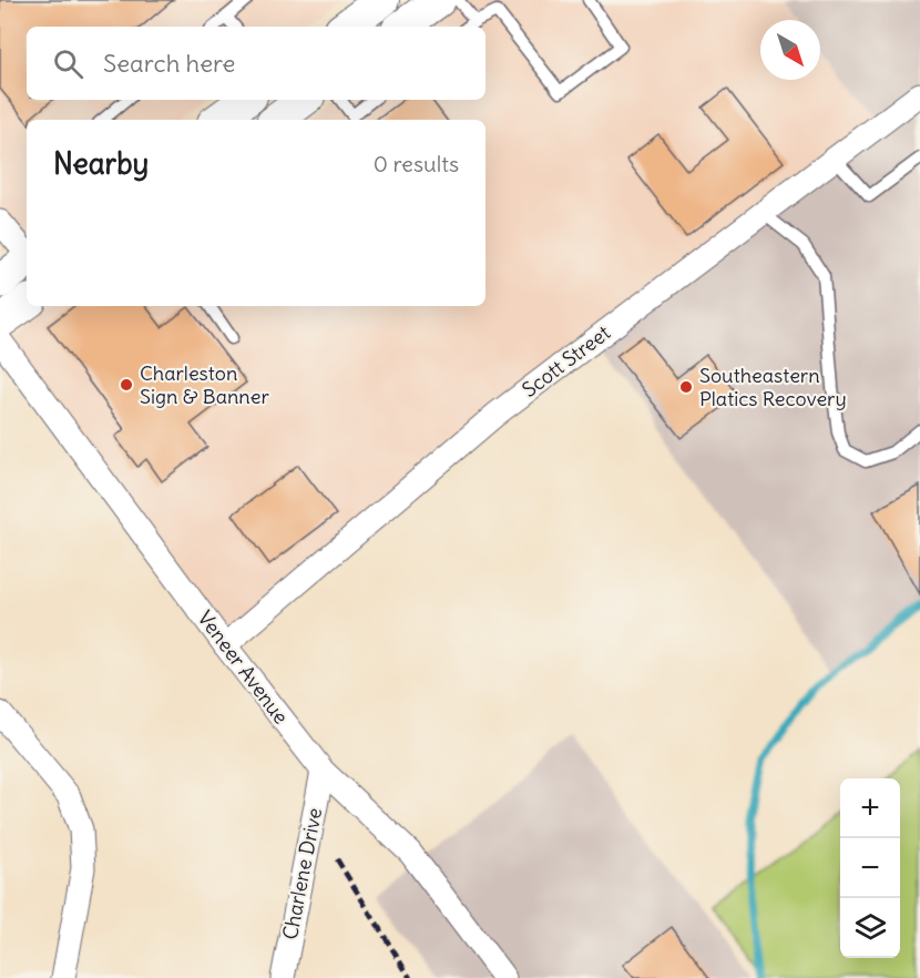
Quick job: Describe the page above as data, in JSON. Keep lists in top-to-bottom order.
{
  "streets": {
    "street": ["Scott Street", "Veneer Avenue", "Charlene Drive"]
  },
  "crossings": [
    ["Scott Street", "Veneer Avenue"],
    ["Veneer Avenue", "Charlene Drive"]
  ],
  "places": ["Charleston Sign & Banner", "Southeastern Platics Recovery"],
  "north": "bottom right",
  "page": {
    "search": "Search here",
    "heading": ["Nearby", "0 results"],
    "map_buttons": ["+", "−"]
  }
}
